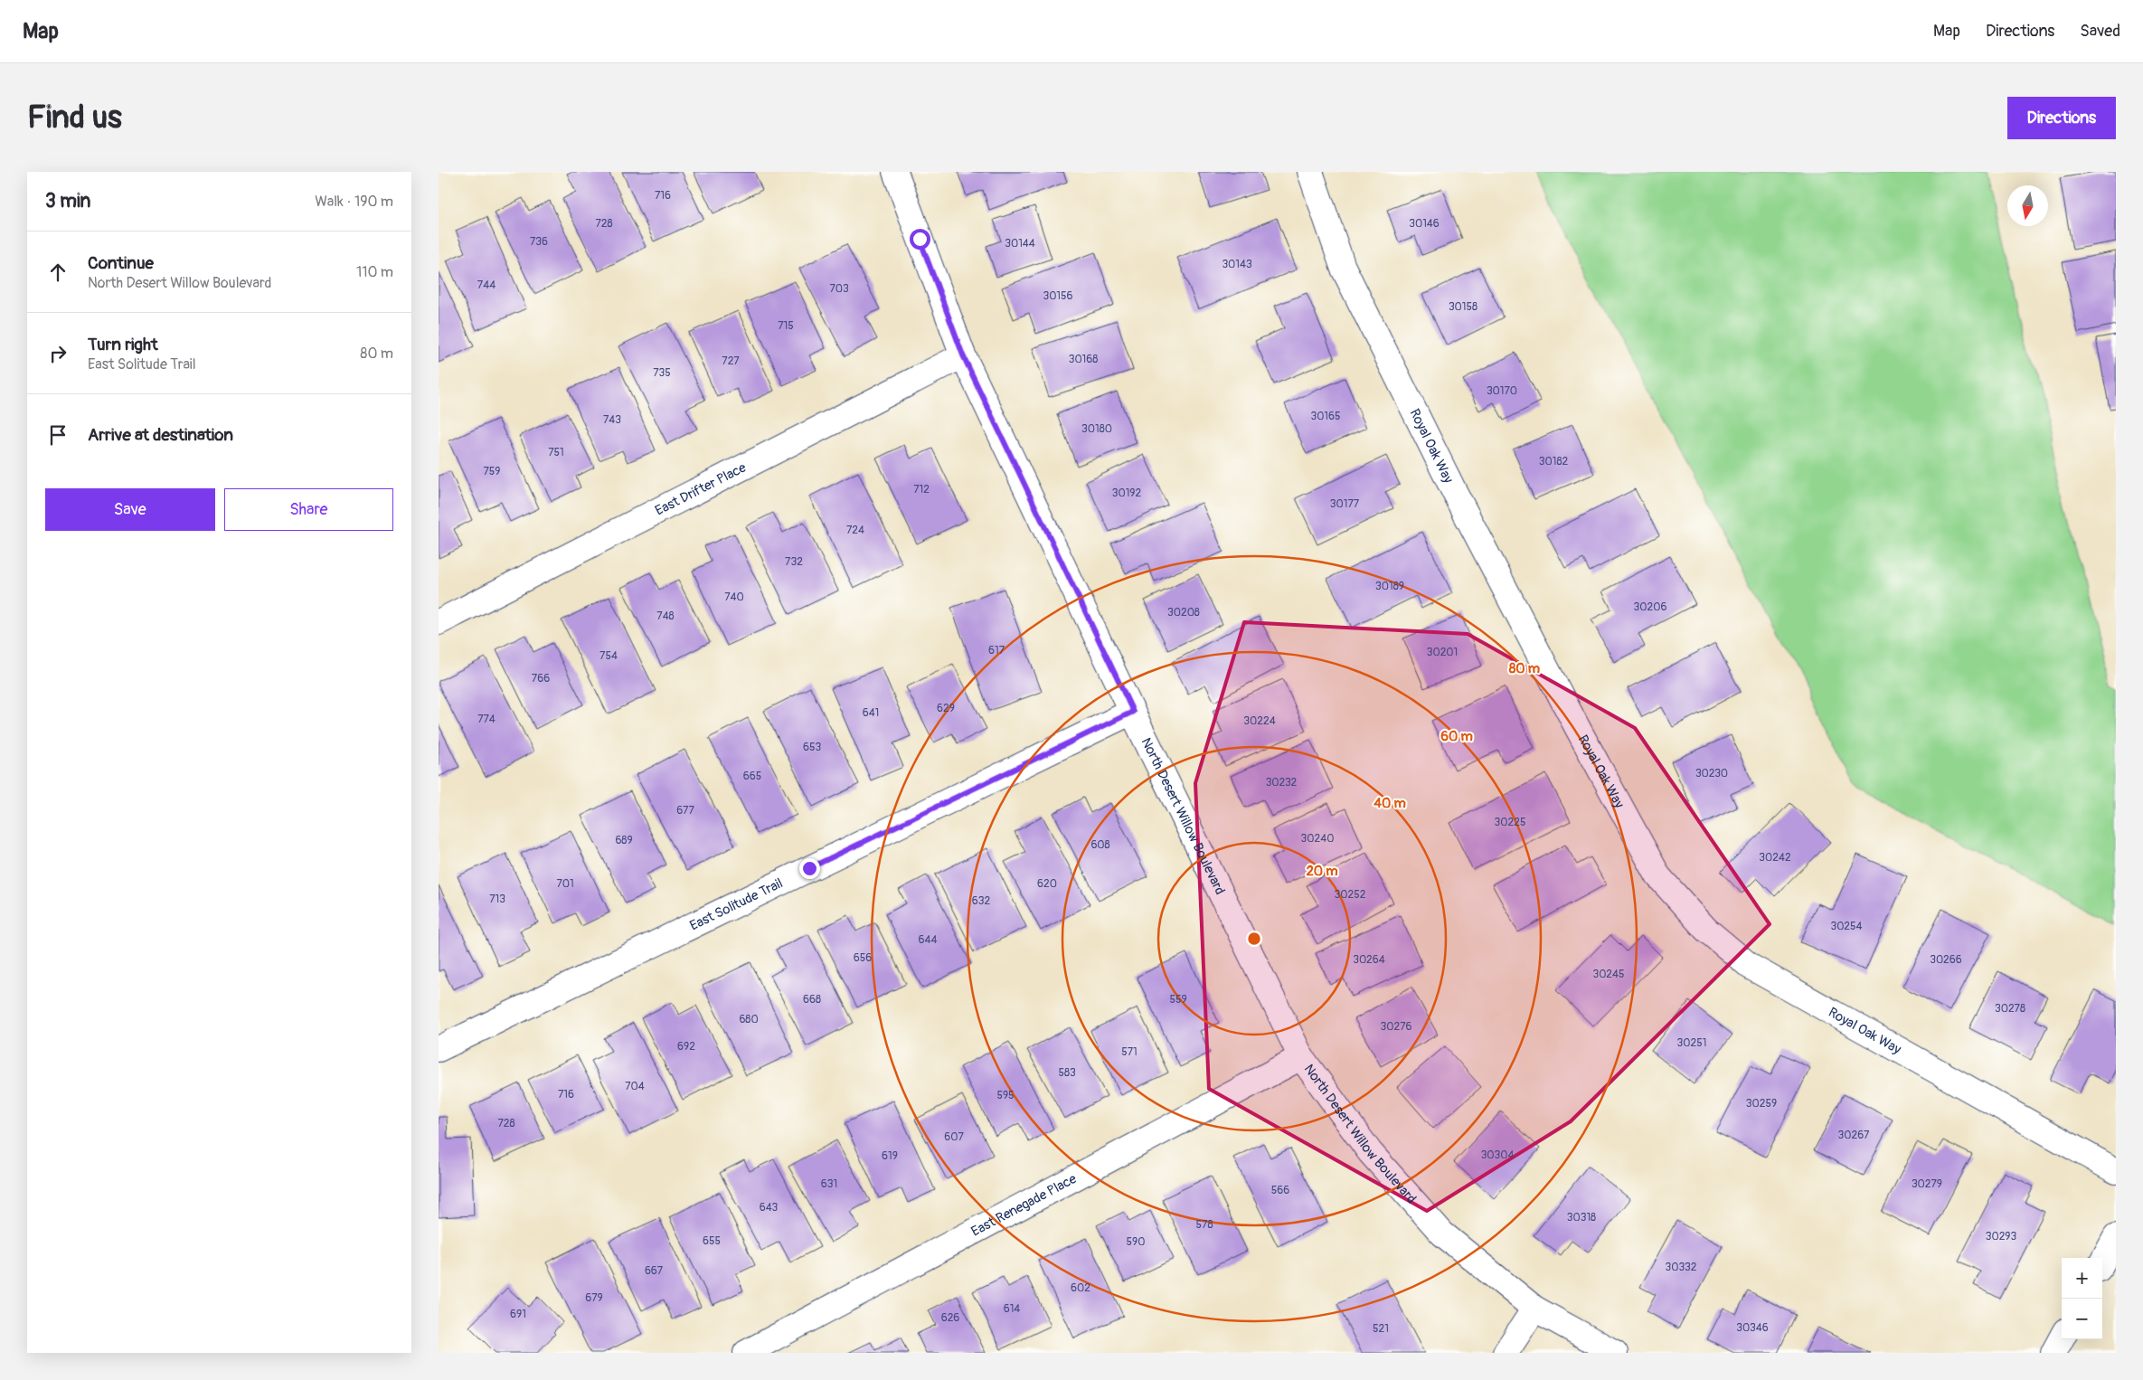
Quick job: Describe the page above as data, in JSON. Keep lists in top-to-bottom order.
{
  "streets": {
    "street": [
      "Royal Oak Way",
      "East Drifter Place",
      "North Desert Willow Boulevard",
      "East Solitude Trail",
      "East Renegade Place"
    ]
  },
  "crossings": [
    ["East Drifter Place", "North Desert Willow Boulevard"],
    ["North Desert Willow Boulevard", "East Solitude Trail"],
    ["North Desert Willow Boulevard", "East Renegade Place"]
  ],
  "house_numbers": [
    "716",
    "728",
    "30146",
    "736",
    "30144",
    "30143",
    "744",
    "703",
    "30156",
    "30158",
    "715",
    "30168",
    "727",
    "735",
    "30170",
    "30165",
    "743",
    "30180",
    "751",
    "30182",
    "759",
    "712",
    "30192",
    "30177",
    "724",
    "732",
    "30189",
    "740",
    "30206",
    "30208",
    "748",
    "617",
    "30201",
    "754",
    "766",
    "629",
    "641",
    "774",
    "30224",
    "653",
    "30230",
    "665",
    "30232",
    "677",
    "30225",
    "30240",
    "689",
    "608",
    "30242",
    "701",
    "620",
    "30252",
    "713",
    "632",
    "30254",
    "644",
    "656",
    "30264",
    "30266",
    "30245",
    "668",
    "559",
    "30278",
    "680",
    "30276",
    "30251",
    "692",
    "571",
    "583",
    "704",
    "716",
    "595",
    "30259",
    "728",
    "30267",
    "607",
    "30304",
    "619",
    "631",
    "30279",
    "566",
    "643",
    "30318",
    "578",
    "30293",
    "655",
    "590",
    "30332",
    "667",
    "602",
    "679",
    "614",
    "691",
    "626",
    "30346",
    "521"
  ],
  "north": "bottom",
  "page": {
    "header": "Map",
    "nav": ["Map", "Directions", "Saved"],
    "buttons": [
      "Directions",
      ["Save", "Share"]
    ],
    "title": "Find us",
    "heading": ["3 min", "Walk · 190 m"],
    "list": [
      ["Continue", "North Desert Willow Boulevard", "110 m"],
      ["Turn right", "East Solitude Trail", "80 m"],
      "Arrive at destination"
    ],
    "map_buttons": ["+", "−"]
  },
  "rings": [
    "80 m",
    "60 m",
    "40 m",
    "20 m"
  ]
}
